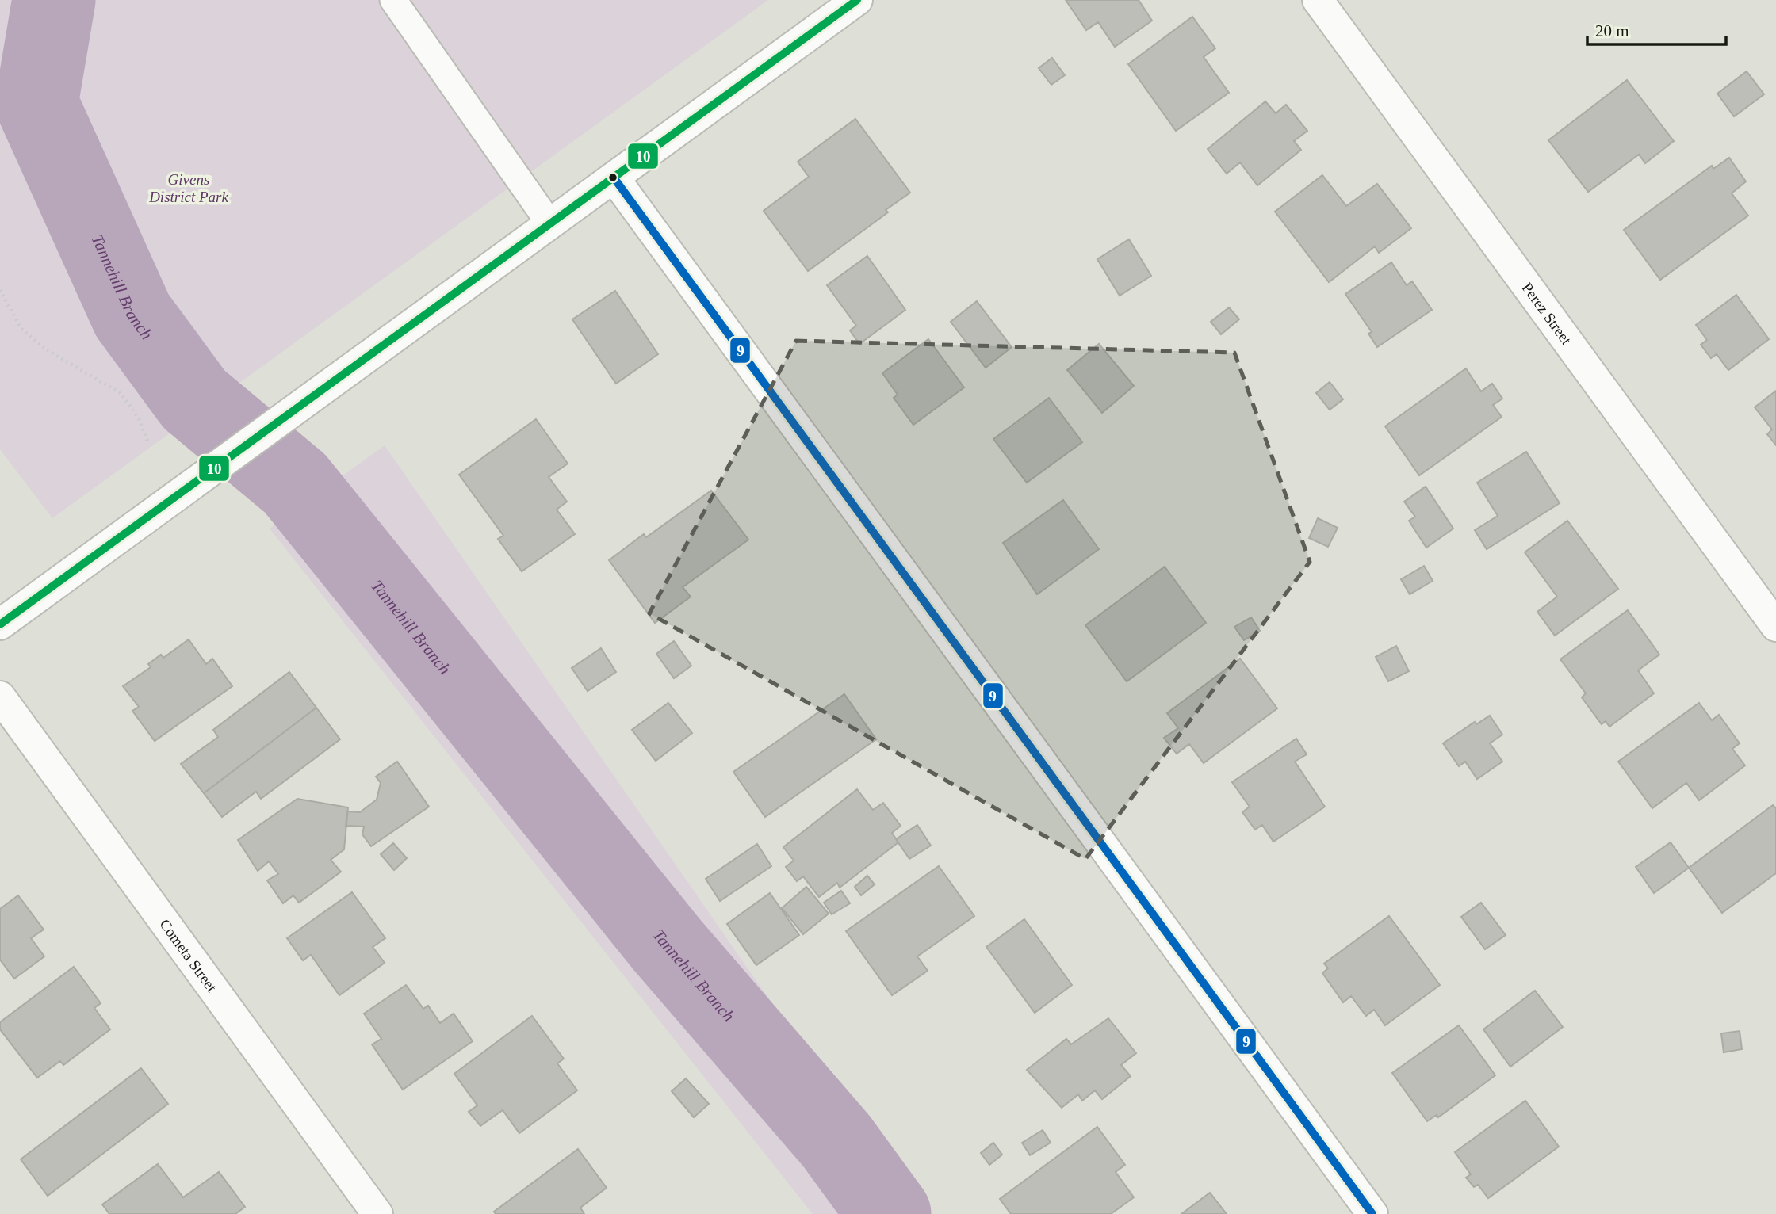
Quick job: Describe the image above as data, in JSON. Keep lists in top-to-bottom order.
{
  "streets": {
    "street": ["Perez Street", "Cometa Street"]
  },
  "water": ["Tannehill Branch"],
  "parks": ["Givens District Park"],
  "lines": ["transit line 10", "transit line 9"],
  "scale_bar": "20 m"
}
